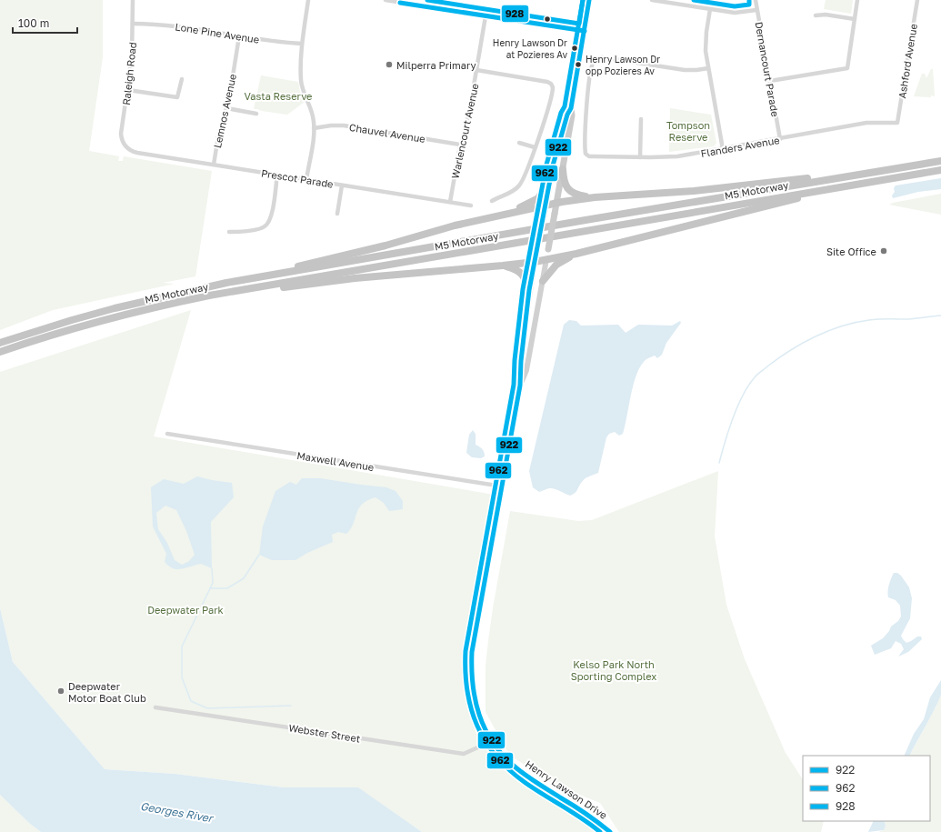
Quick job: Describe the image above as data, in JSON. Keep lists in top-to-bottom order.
{
  "streets": {
    "highway": ["M5 Motorway"],
    "main road": ["Henry Lawson Drive"],
    "street": [
      "Lone Pine Avenue",
      "Ashford Avenue",
      "Dernancourt Parade",
      "Raleigh Road",
      "Lemnos Avenue",
      "Warlencourt Avenue",
      "Chauvel Avenue",
      "Flanders Avenue",
      "Prescot Parade",
      "Maxwell Avenue",
      "Webster Street"
    ]
  },
  "crossings": [
    ["Lone Pine Avenue", "Raleigh Road"],
    ["Lone Pine Avenue", "Lemnos Avenue"],
    ["Ashford Avenue", "Flanders Avenue"],
    ["Dernancourt Parade", "Flanders Avenue"],
    ["Raleigh Road", "Prescot Parade"],
    ["Lemnos Avenue", "Prescot Parade"],
    ["Warlencourt Avenue", "Chauvel Avenue"],
    ["Warlencourt Avenue", "Prescot Parade"],
    ["Maxwell Avenue", "Henry Lawson Drive"],
    ["Webster Street", "Henry Lawson Drive"]
  ],
  "water": ["Georges River"],
  "parks": [
    "Vasta Reserve",
    "Tompson Reserve",
    "Deepwater Park",
    "Kelso Park North Sporting Complex"
  ],
  "places": [
    "Henry Lawson Dr at Pozieres Av",
    "Milperra Primary",
    "Henry Lawson Dr opp Pozieres Av",
    "Site Office",
    "Deepwater Motor Boat Club"
  ],
  "lines": ["transit line 922", "transit line 962", "transit line 928"],
  "legend": ["922", "962", "928"],
  "scale_bar": "100 m"
}
